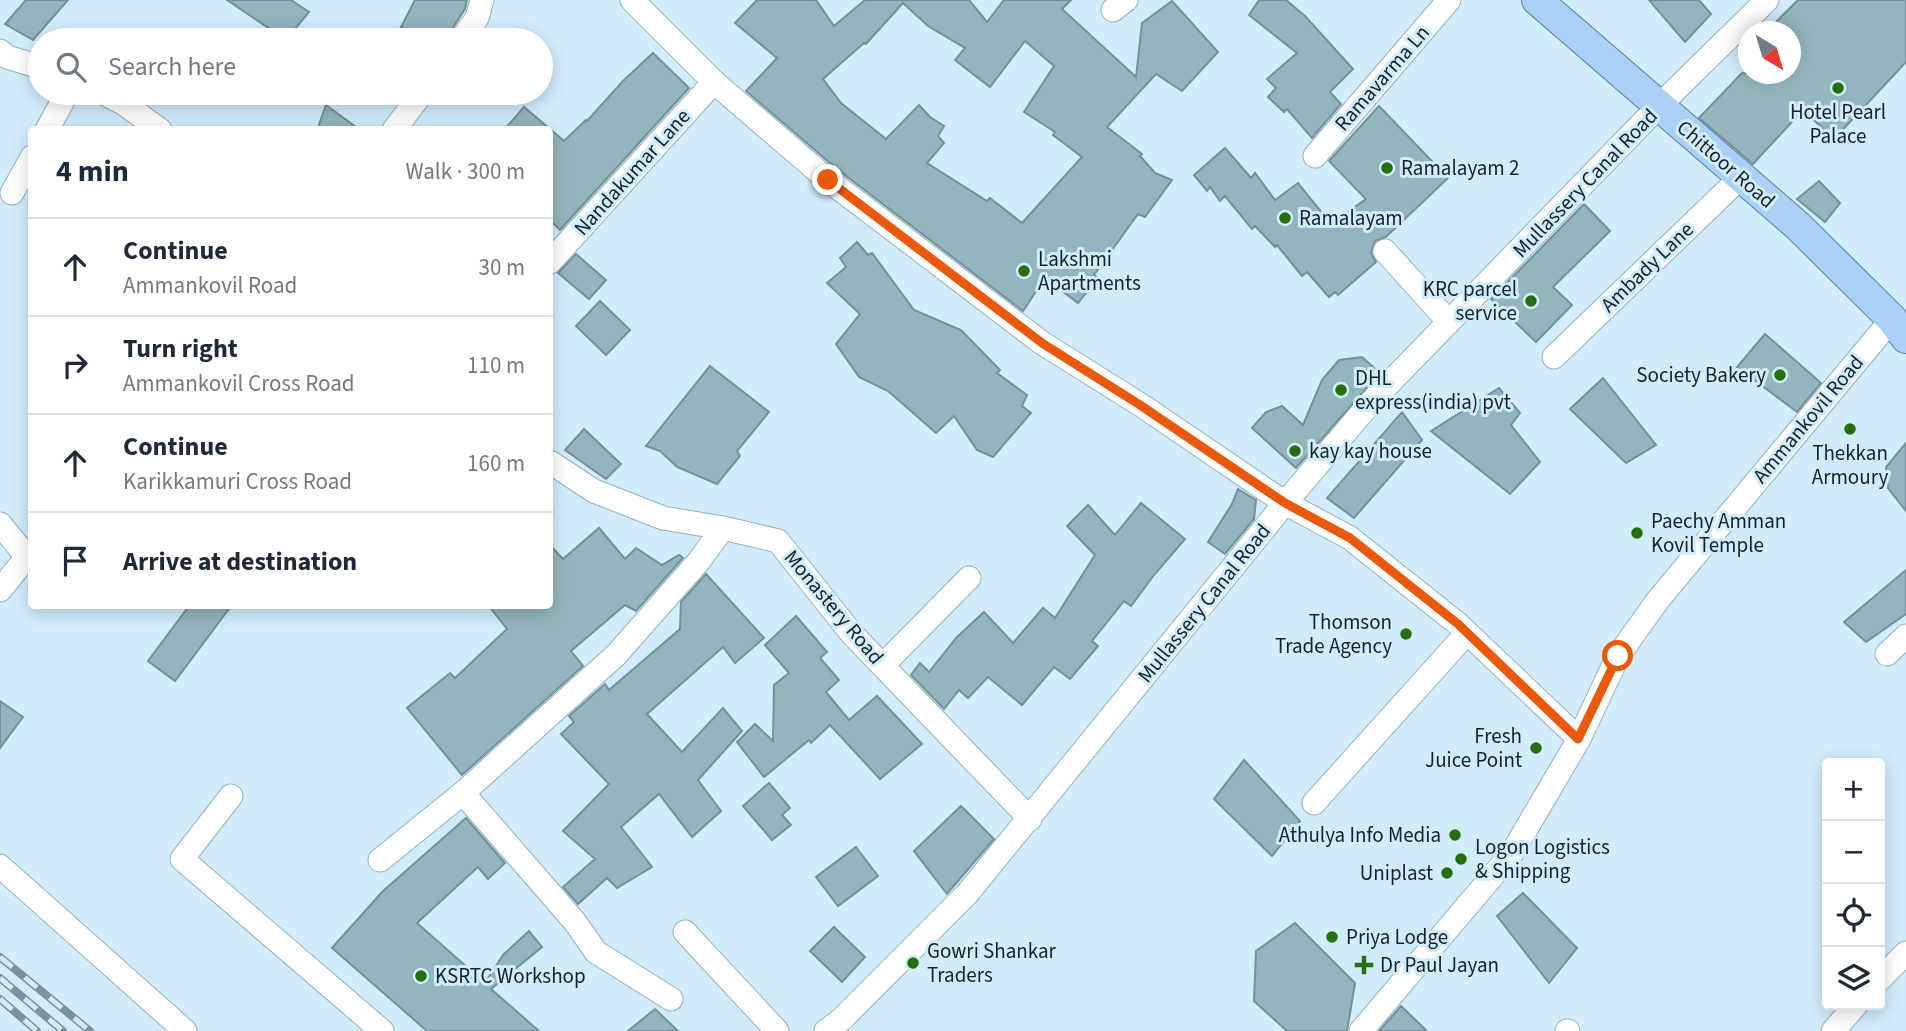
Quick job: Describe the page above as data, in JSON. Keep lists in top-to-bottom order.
{
  "streets": {
    "main road": ["Chittoor Road"],
    "street": [
      "Ramavarma Ln",
      "Nandakumar Lane",
      "Mullassery Canal Road",
      "Ambady Lane",
      "Ammankovil Road",
      "Monastery Road"
    ]
  },
  "crossings": [
    ["Chittoor Road", "Mullassery Canal Road"],
    ["Chittoor Road", "Ambady Lane"],
    ["Chittoor Road", "Ammankovil Road"],
    ["Mullassery Canal Road", "Monastery Road"]
  ],
  "places": {
    "other": [
      "Hotel Pearl Palace",
      "Ramalayam 2",
      "Ramalayam",
      "Lakshmi Apartments",
      "KRC parcel service",
      "Society Bakery",
      "DHL express(india) pvt",
      "Thekkan Armoury",
      "kay kay house",
      "Paechy Amman Kovil Temple",
      "Thomson Trade Agency",
      "Fresh Juice Point",
      "Athulya Info Media",
      "Logon Logistics & Shipping",
      "Uniplast",
      "Priya Lodge",
      "Gowri Shankar Traders",
      "KSRTC Workshop"
    ],
    "health": ["Dr Paul Jayan"]
  },
  "north": "bottom right",
  "page": {
    "search": "Search here",
    "heading": ["4 min", "Walk · 300 m"],
    "list": [
      ["Continue", "Ammankovil Road", "30 m"],
      ["Turn right", "Ammankovil Cross Road", "110 m"],
      ["Continue", "Karikkamuri Cross Road", "160 m"],
      "Arrive at destination"
    ],
    "map_buttons": ["+", "−"]
  }
}
